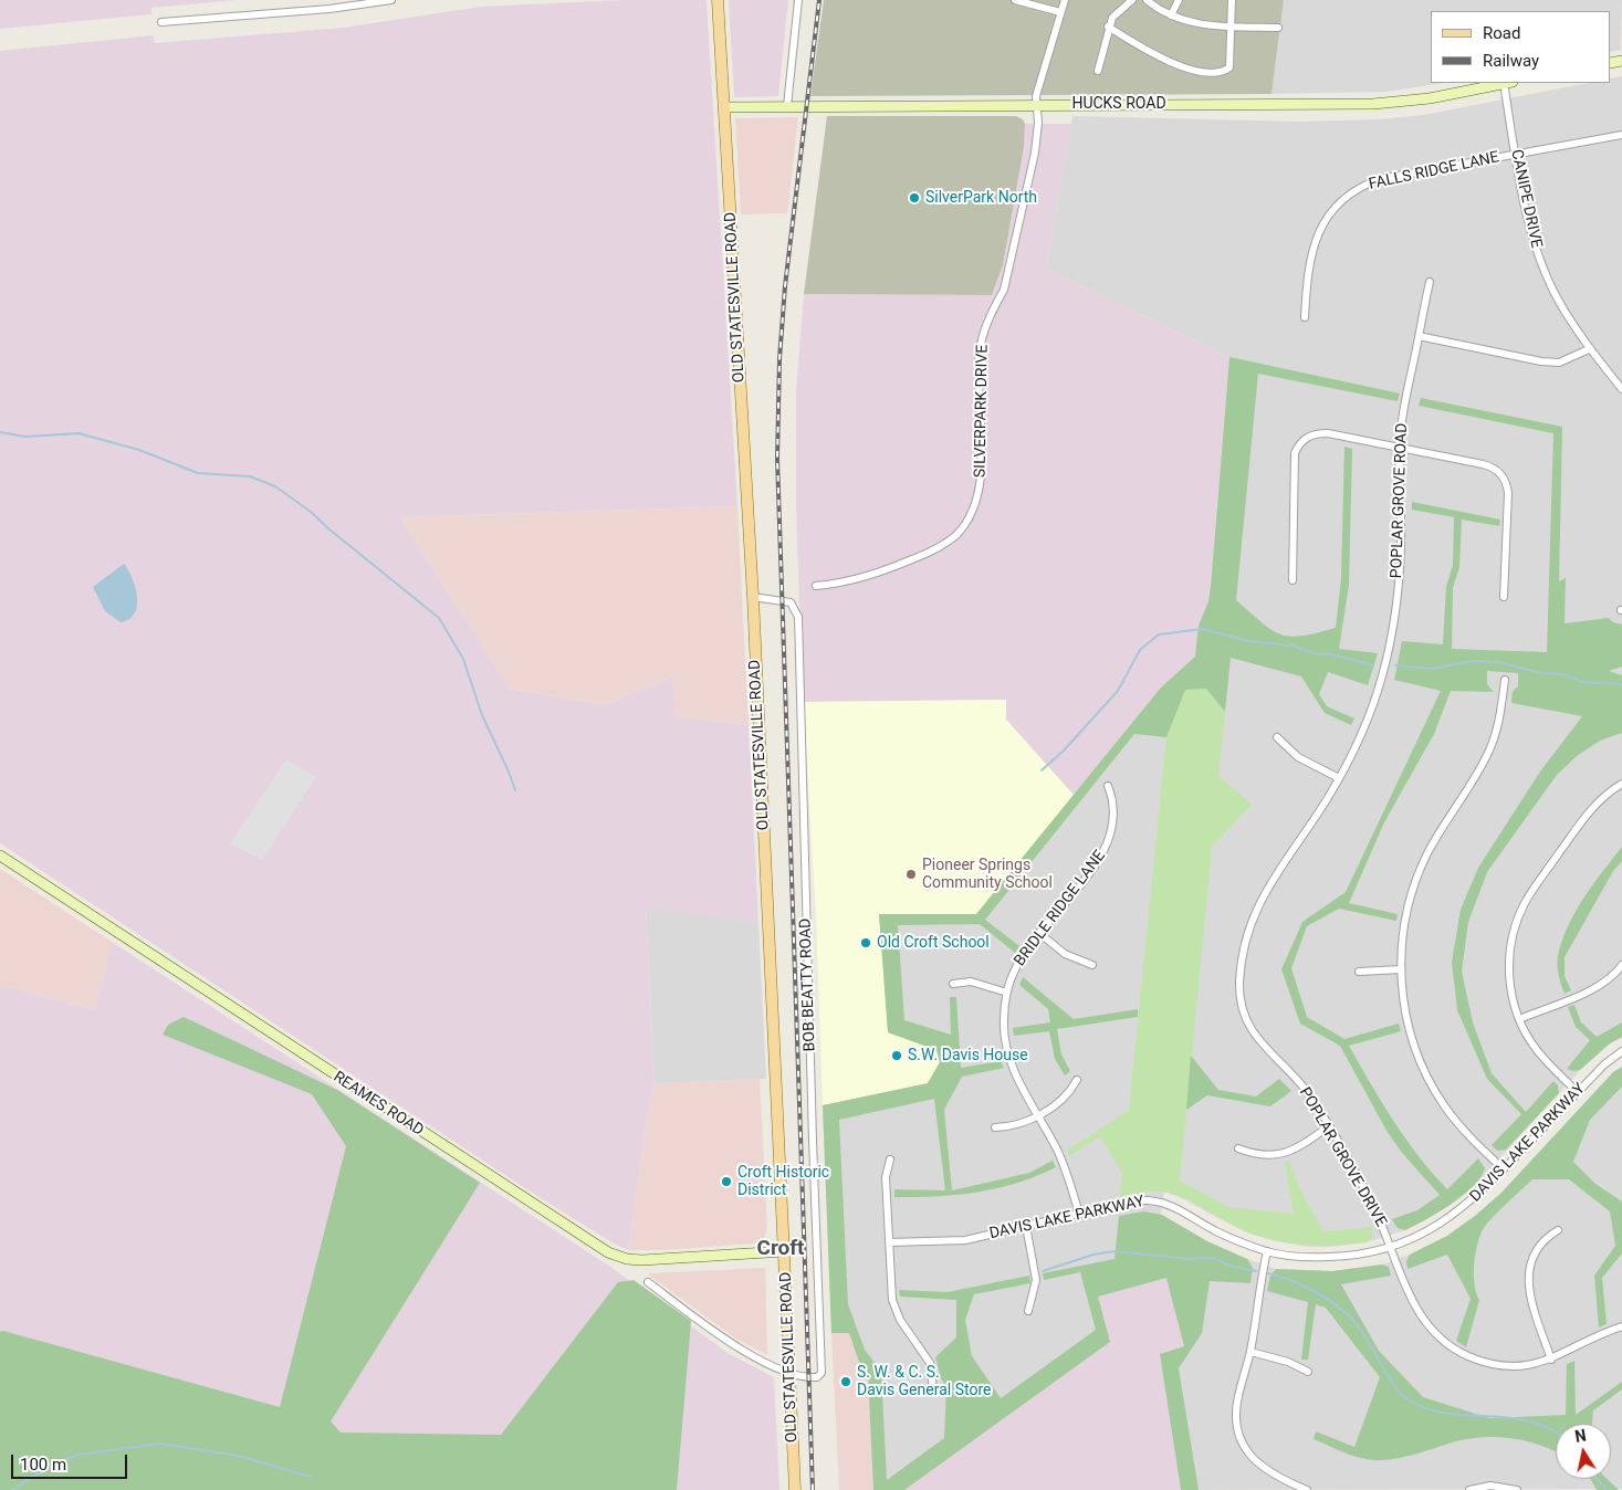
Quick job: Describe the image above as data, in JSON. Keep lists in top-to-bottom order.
{
  "streets": {
    "main road": ["HUCKS ROAD", "OLD STATESVILLE ROAD", "REAMES ROAD"],
    "street": [
      "FALLS RIDGE LANE",
      "CANIPE DRIVE",
      "SILVERPARK DRIVE",
      "POPLAR GROVE ROAD",
      "BRIDLE RIDGE LANE",
      "BOB BEATTY ROAD",
      "DAVIS LAKE PARKWAY",
      "POPLAR GROVE DRIVE"
    ]
  },
  "crossings": [
    ["HUCKS ROAD", "CANIPE DRIVE"],
    ["HUCKS ROAD", "OLD STATESVILLE ROAD"],
    ["HUCKS ROAD", "SILVERPARK DRIVE"],
    ["FALLS RIDGE LANE", "CANIPE DRIVE"],
    ["OLD STATESVILLE ROAD", "BOB BEATTY ROAD"],
    ["OLD STATESVILLE ROAD", "REAMES ROAD"],
    ["POPLAR GROVE ROAD", "POPLAR GROVE DRIVE"],
    ["BRIDLE RIDGE LANE", "DAVIS LAKE PARKWAY"],
    ["DAVIS LAKE PARKWAY", "POPLAR GROVE DRIVE"]
  ],
  "districts": ["Croft"],
  "places": [
    "SilverPark North",
    "Pioneer Springs Community School",
    "Old Croft School",
    "S.W. Davis House",
    "Croft Historic District",
    "S. W. & C. S. Davis General Store"
  ],
  "legend": ["Road", "Railway"],
  "scale_bar": "100 m",
  "north": "top"
}
